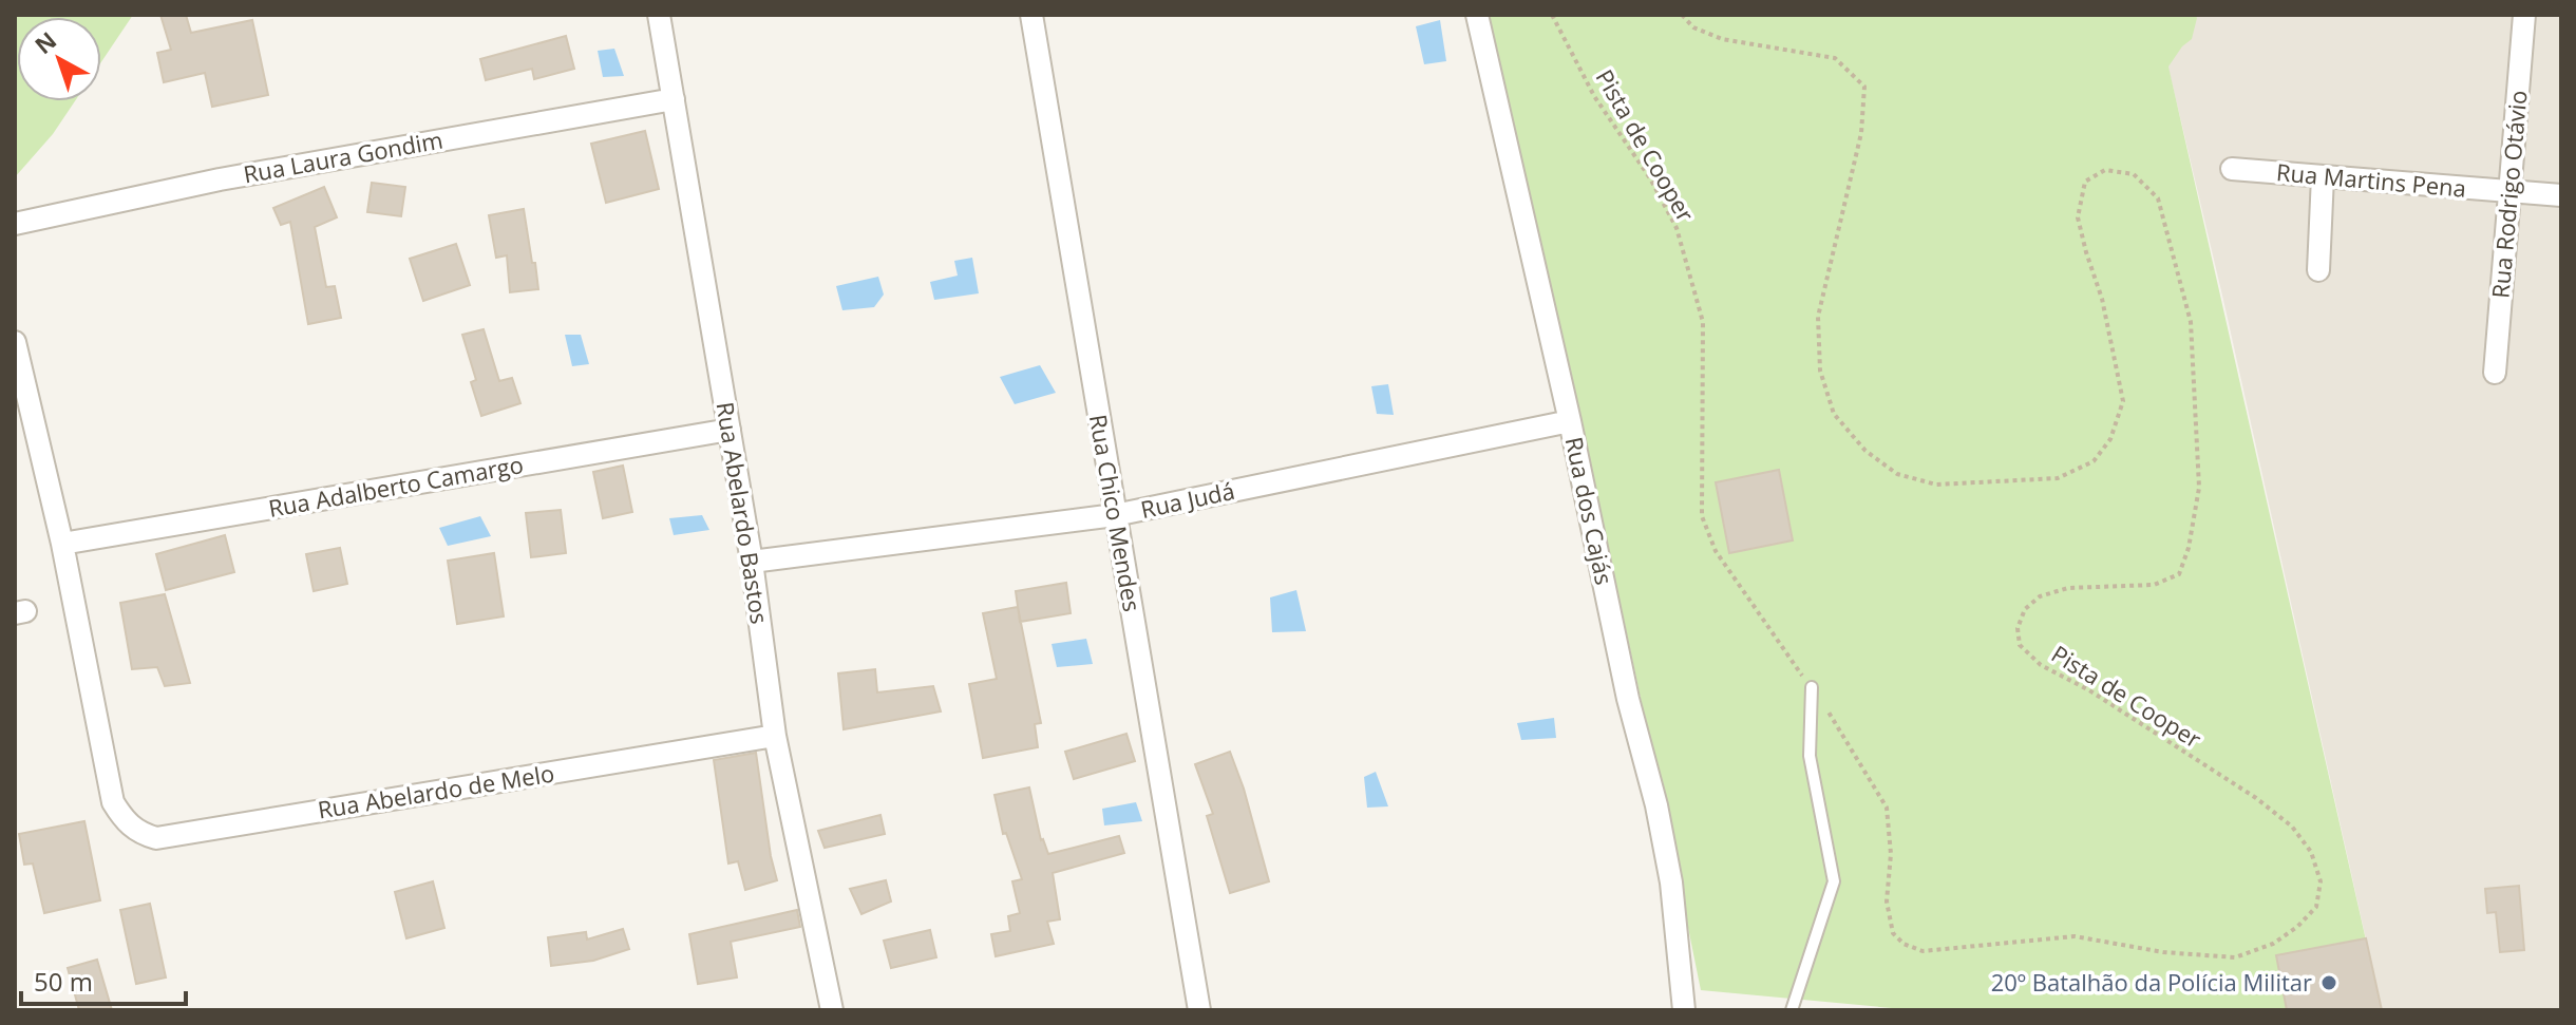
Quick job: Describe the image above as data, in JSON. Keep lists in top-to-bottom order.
{
  "streets": {
    "street": [
      "Rua Laura Gondim",
      "Rua Martins Pena",
      "Rua Rodrigo Otávio",
      "Rua Adalberto Camargo",
      "Rua Judá",
      "Rua dos Cajás",
      "Rua Abelardo Bastos",
      "Rua Chico Mendes",
      "Rua Abelardo de Melo"
    ],
    "path": ["Pista de Cooper"]
  },
  "crossings": [
    ["Rua Laura Gondim", "Rua Abelardo Bastos"],
    ["Rua Martins Pena", "Rua Rodrigo Otávio"],
    ["Rua Adalberto Camargo", "Rua Abelardo Bastos"],
    ["Rua Adalberto Camargo", "Rua Abelardo de Melo"],
    ["Rua Judá", "Rua dos Cajás"],
    ["Rua Judá", "Rua Abelardo Bastos"],
    ["Rua Judá", "Rua Chico Mendes"],
    ["Rua Abelardo Bastos", "Rua Abelardo de Melo"]
  ],
  "places": ["20º Batalhão da Polícia Militar"],
  "scale_bar": "50 m",
  "north": "top left"
}
